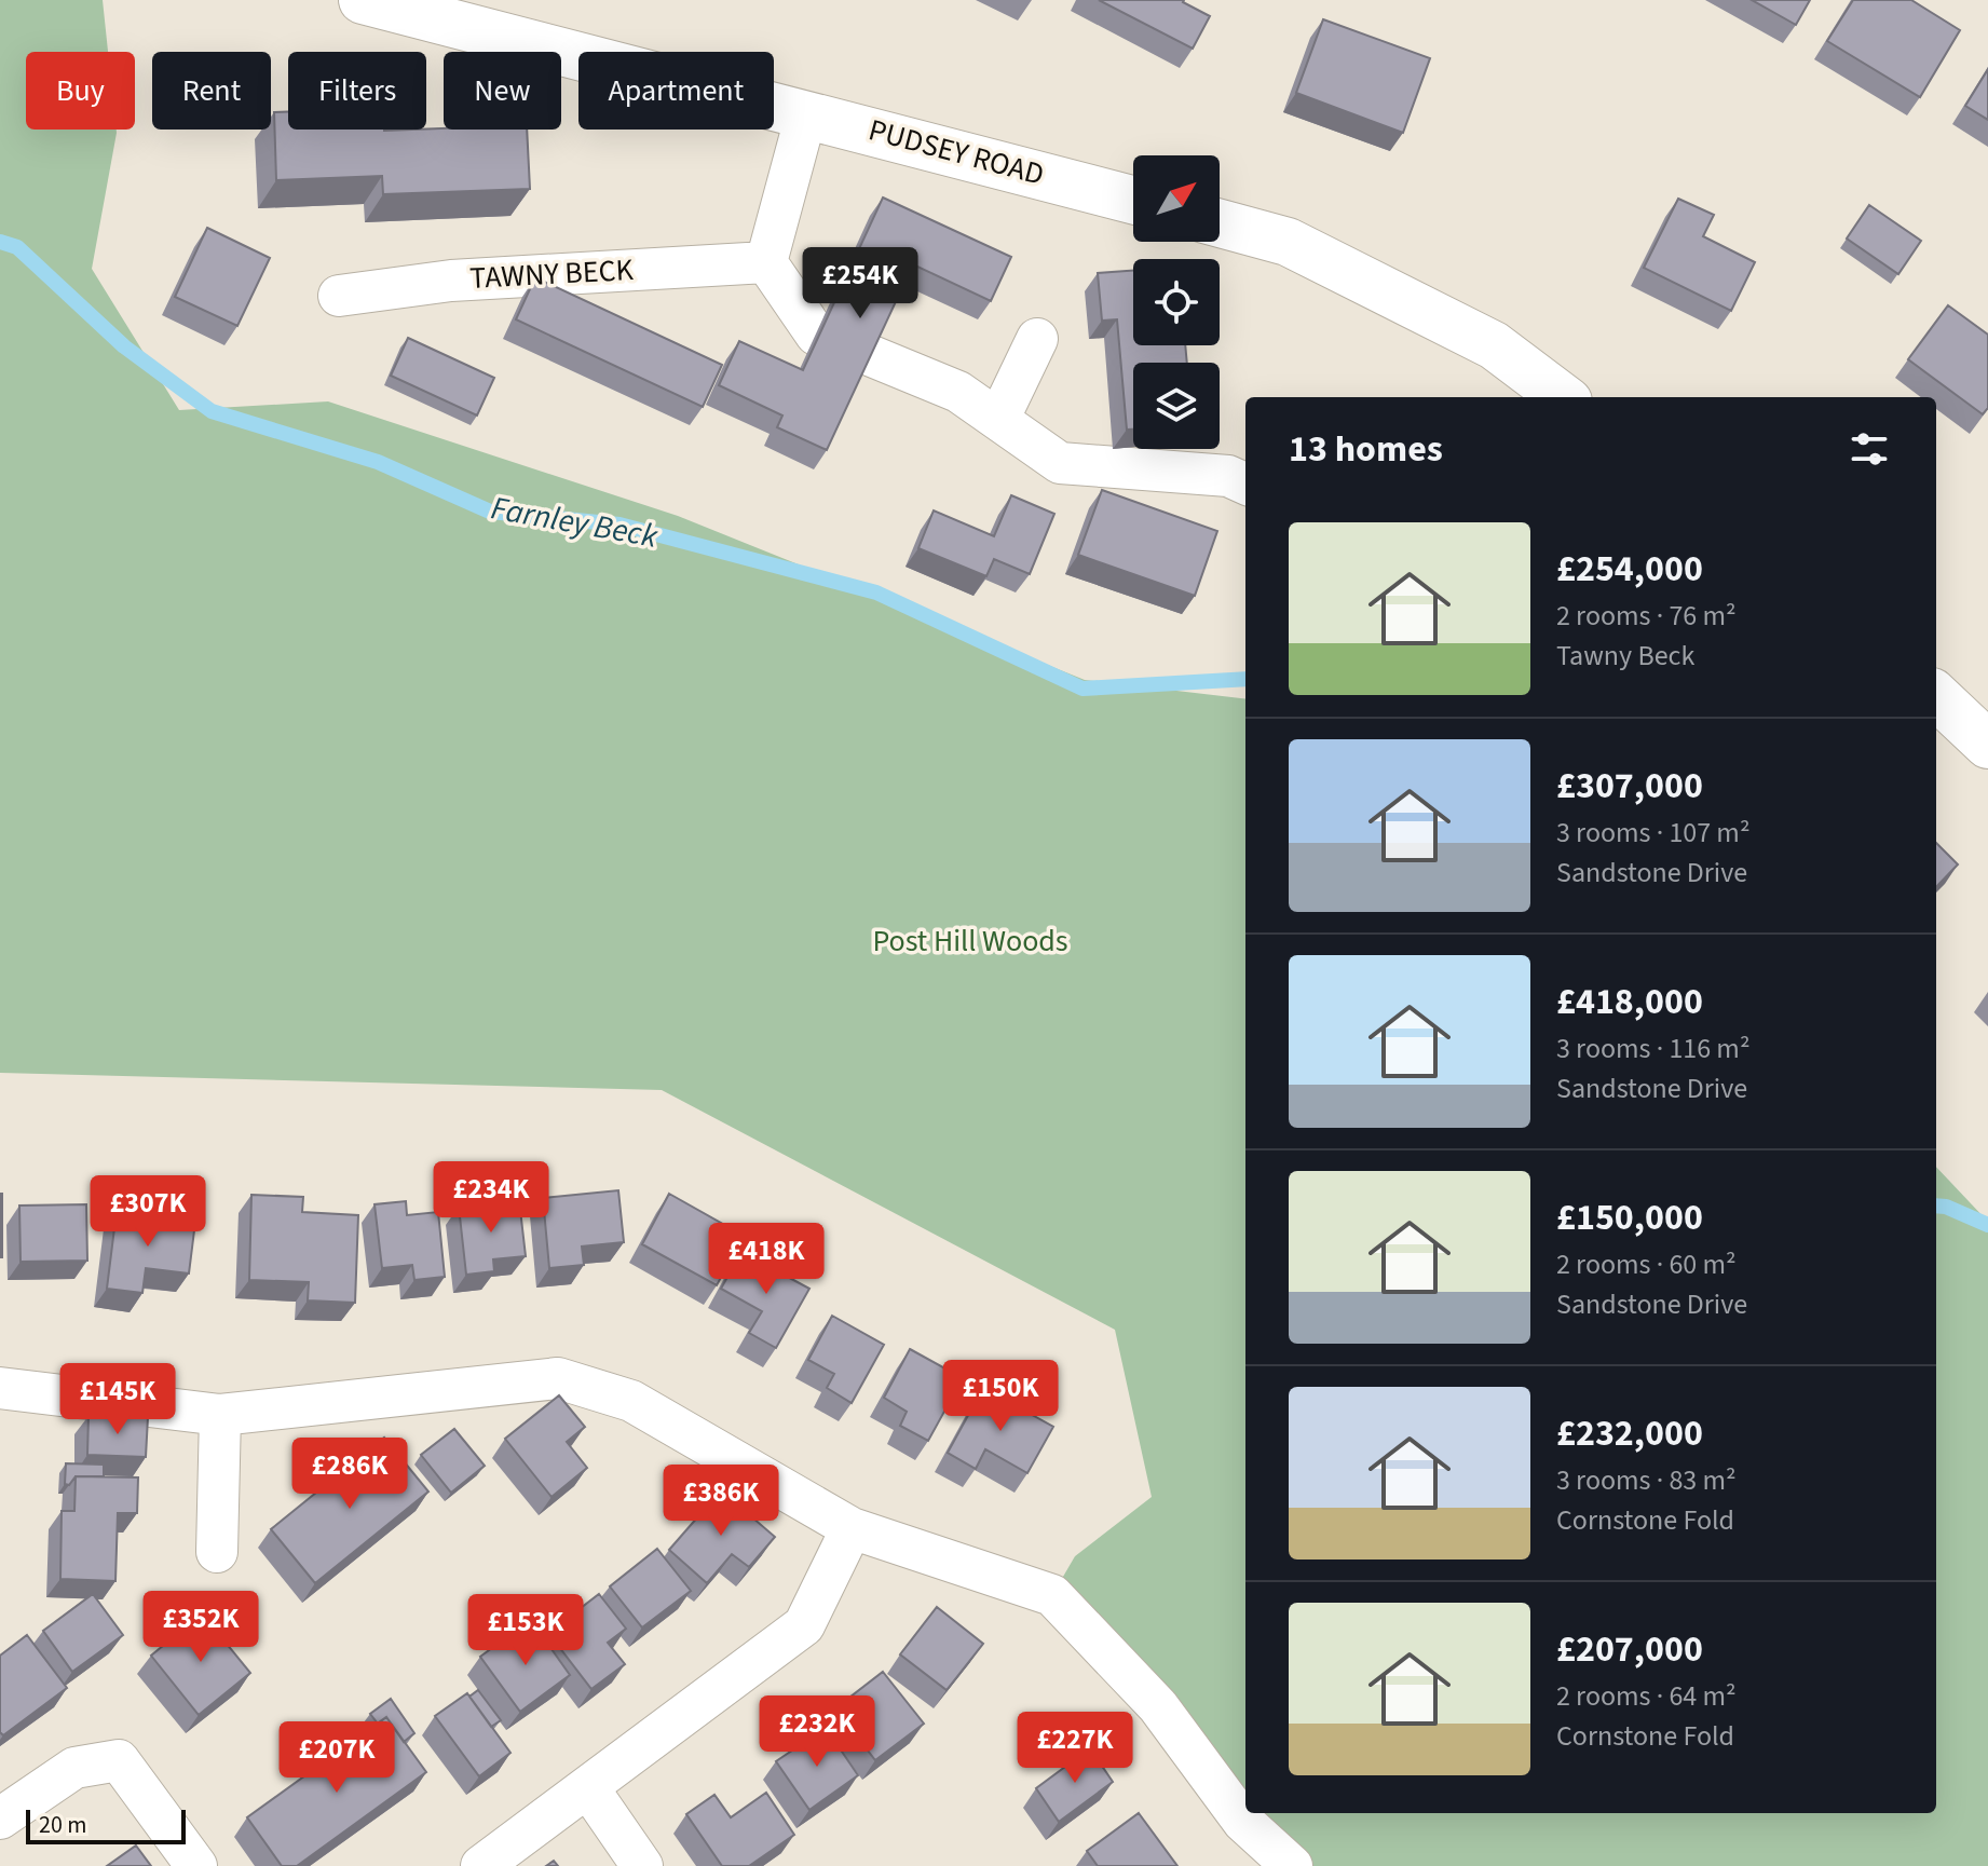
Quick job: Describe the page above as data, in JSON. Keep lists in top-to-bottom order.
{
  "streets": {
    "main road": ["PUDSEY ROAD"],
    "street": ["TAWNY BECK"]
  },
  "water": ["Farnley Beck"],
  "parks": ["Post Hill Woods"],
  "scale_bar": "20 m",
  "north": "top right",
  "page": {
    "chip": [
      "Buy",
      "Rent",
      "Filters",
      "New",
      "Apartment"
    ],
    "price": [
      "£254K",
      "£234K",
      "£307K",
      "£418K",
      "£150K",
      "£145K",
      "£286K",
      "£386K",
      "£352K",
      "£153K",
      "£232K",
      "£227K",
      "£207K"
    ],
    "heading": "13 homes",
    "list": [
      {
        "name": "£254,000",
        "note": "2 rooms · 76 m² · Tawny Beck"
      },
      {
        "name": "£307,000",
        "note": "3 rooms · 107 m² · Sandstone Drive"
      },
      {
        "name": "£418,000",
        "note": "3 rooms · 116 m² · Sandstone Drive"
      },
      {
        "name": "£150,000",
        "note": "2 rooms · 60 m² · Sandstone Drive"
      },
      {
        "name": "£232,000",
        "note": "3 rooms · 83 m² · Cornstone Fold"
      },
      {
        "name": "£207,000",
        "note": "2 rooms · 64 m² · Cornstone Fold"
      }
    ],
    "scale": "20 m"
  }
}
